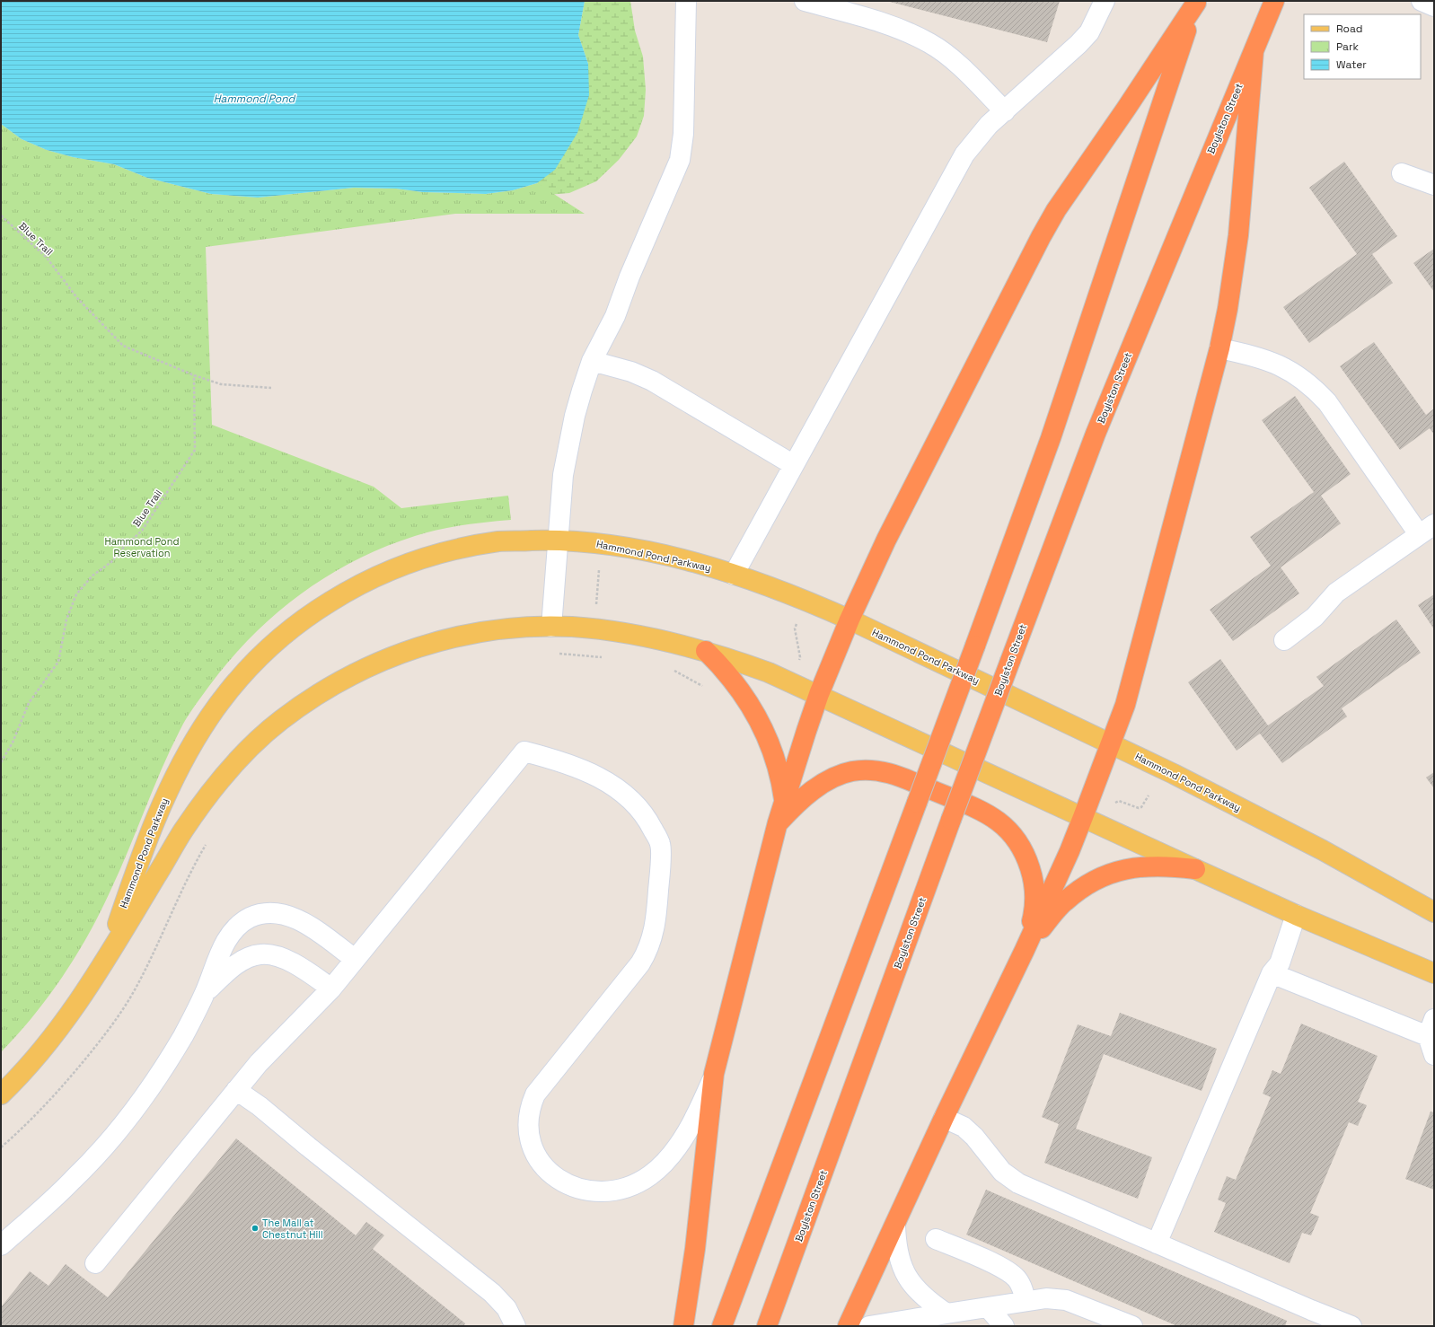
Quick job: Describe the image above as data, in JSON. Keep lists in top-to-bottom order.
{
  "streets": {
    "highway": ["Boylston Street"],
    "main road": ["Hammond Pond Parkway"],
    "path": ["Blue Trail"]
  },
  "water": ["Hammond Pond"],
  "parks": ["Hammond Pond Reservation"],
  "places": ["The Mall at Chestnut Hill"],
  "legend": ["Road", "Park", "Water"]
}
